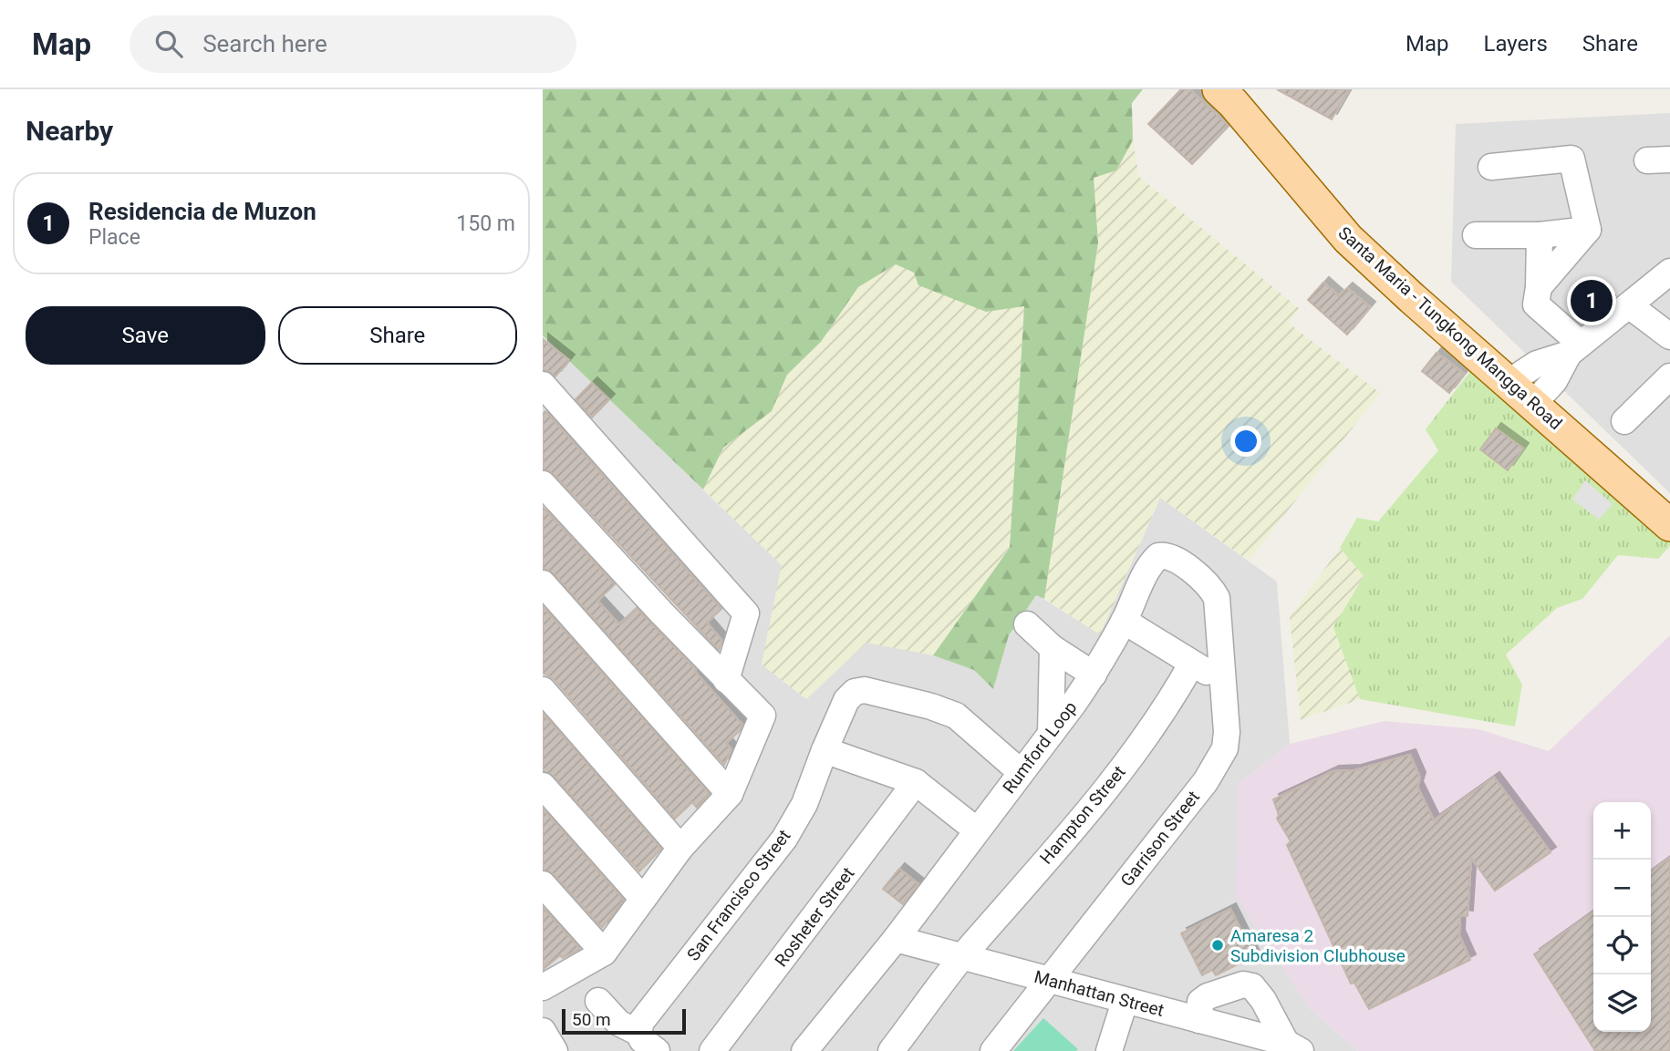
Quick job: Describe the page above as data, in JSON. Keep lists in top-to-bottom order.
{
  "streets": {
    "main road": ["Santa Maria - Tungkong Mangga Road"],
    "street": [
      "Rumford Loop",
      "Hampton Street",
      "Garrison Street",
      "San Francisco Street",
      "Rosheter Street",
      "Manhattan Street"
    ]
  },
  "crossings": [
    ["Rumford Loop", "Garrison Street"],
    ["Rumford Loop", "San Francisco Street"],
    ["Rumford Loop", "Manhattan Street"],
    ["Hampton Street", "Manhattan Street"],
    ["Garrison Street", "Manhattan Street"]
  ],
  "places": ["Amaresa 2 Subdivision Clubhouse"],
  "scale_bar": "50 m",
  "page": {
    "header": "Map",
    "search": "Search here",
    "nav": ["Map", "Layers", "Share"],
    "heading": "Nearby",
    "list": [
      {
        "mark": "1",
        "name": "Residencia de Muzon",
        "note": "Place",
        "value": "150 m"
      }
    ],
    "pins": "1",
    "buttons": ["Save", "Share"],
    "map_buttons": ["+", "−"],
    "scale": "50 m"
  }
}
